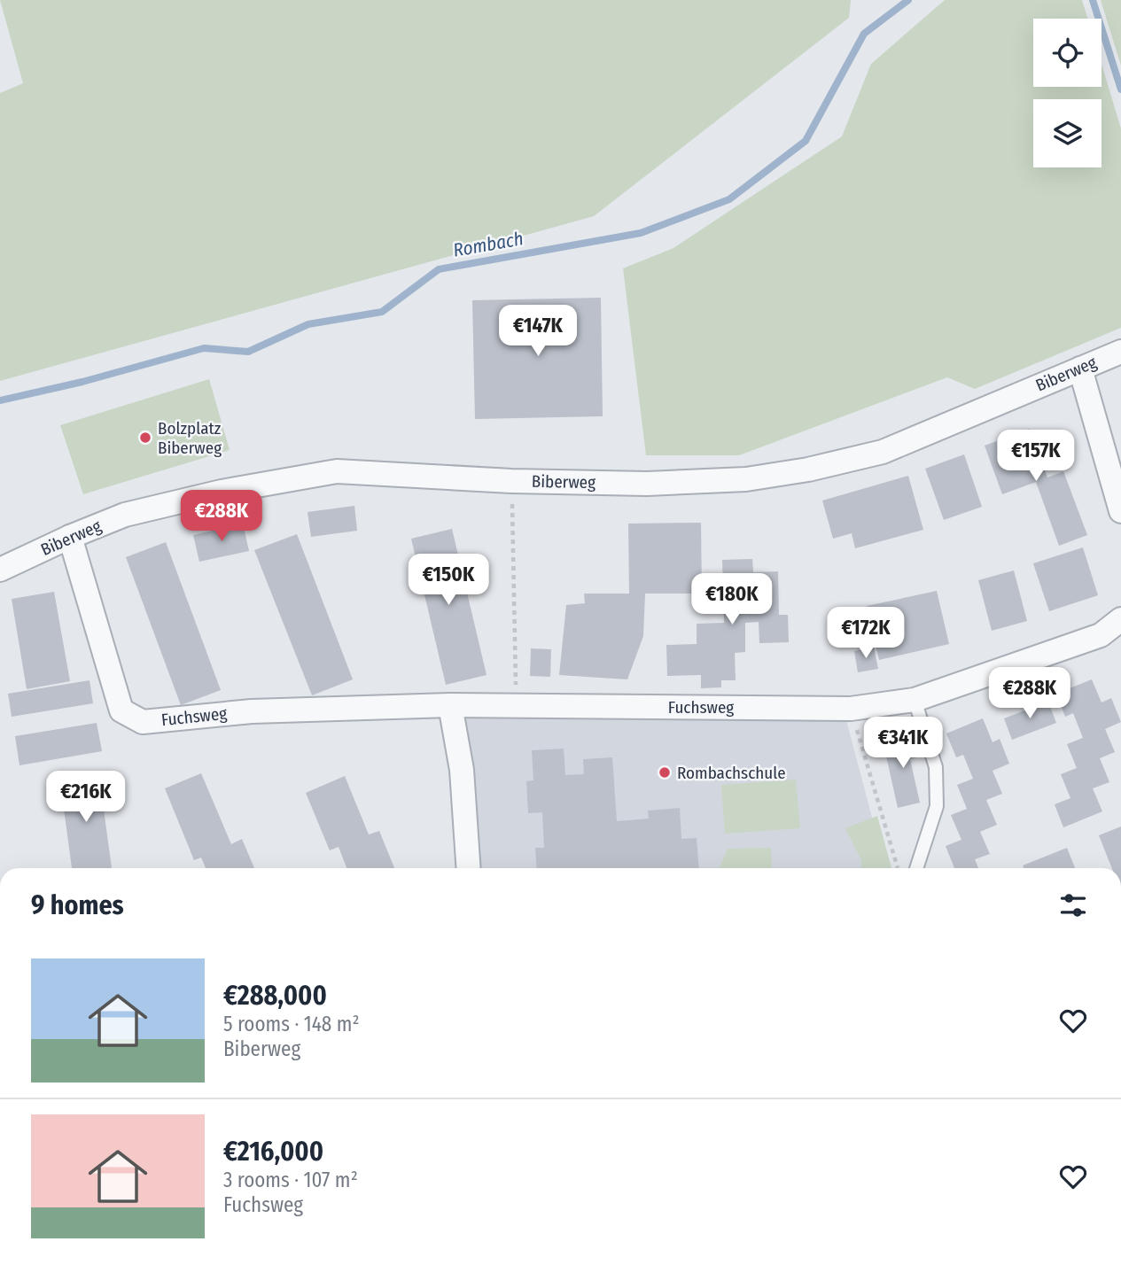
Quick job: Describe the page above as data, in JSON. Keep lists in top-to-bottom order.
{
  "streets": {
    "street": ["Biberweg", "Fuchsweg"]
  },
  "crossings": [
    ["Biberweg", "Fuchsweg"]
  ],
  "water": ["Rombach"],
  "places": ["Bolzplatz Biberweg", "Rombachschule"],
  "page": {
    "price": [
      "€147K",
      "€157K",
      "€288K",
      "€150K",
      "€180K",
      "€172K",
      "€288K",
      "€341K",
      "€216K"
    ],
    "heading": "9 homes",
    "list": [
      {
        "name": "€288,000",
        "note": "5 rooms · 148 m² · Biberweg"
      },
      {
        "name": "€216,000",
        "note": "3 rooms · 107 m² · Fuchsweg"
      }
    ]
  }
}
